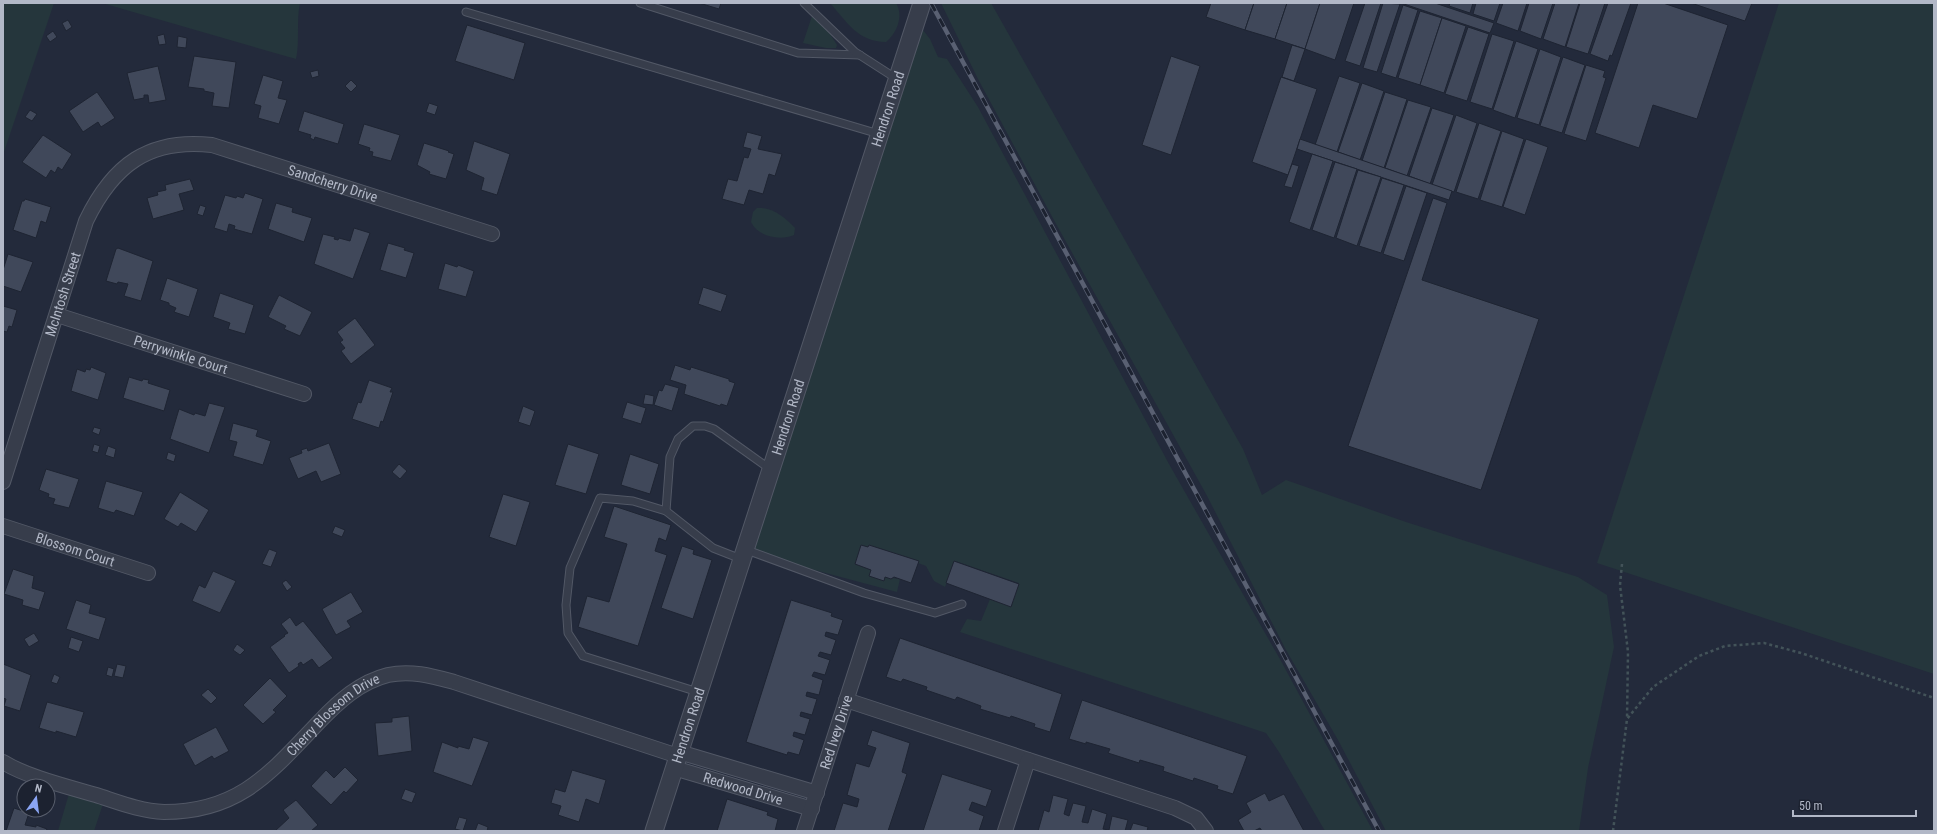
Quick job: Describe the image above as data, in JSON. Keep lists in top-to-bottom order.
{
  "streets": {
    "street": [
      "Hendron Road",
      "Sandcherry Drive",
      "McIntosh Street",
      "Perrywinkle Court",
      "Blossom Court",
      "Cherry Blossom Drive",
      "Red Ivey Drive",
      "Redwood Drive"
    ]
  },
  "crossings": [
    ["Hendron Road", "Cherry Blossom Drive"],
    ["Hendron Road", "Redwood Drive"],
    ["Sandcherry Drive", "McIntosh Street"],
    ["McIntosh Street", "Perrywinkle Court"],
    ["Cherry Blossom Drive", "Redwood Drive"],
    ["Red Ivey Drive", "Redwood Drive"]
  ],
  "scale_bar": "50 m",
  "north": "top"
}
